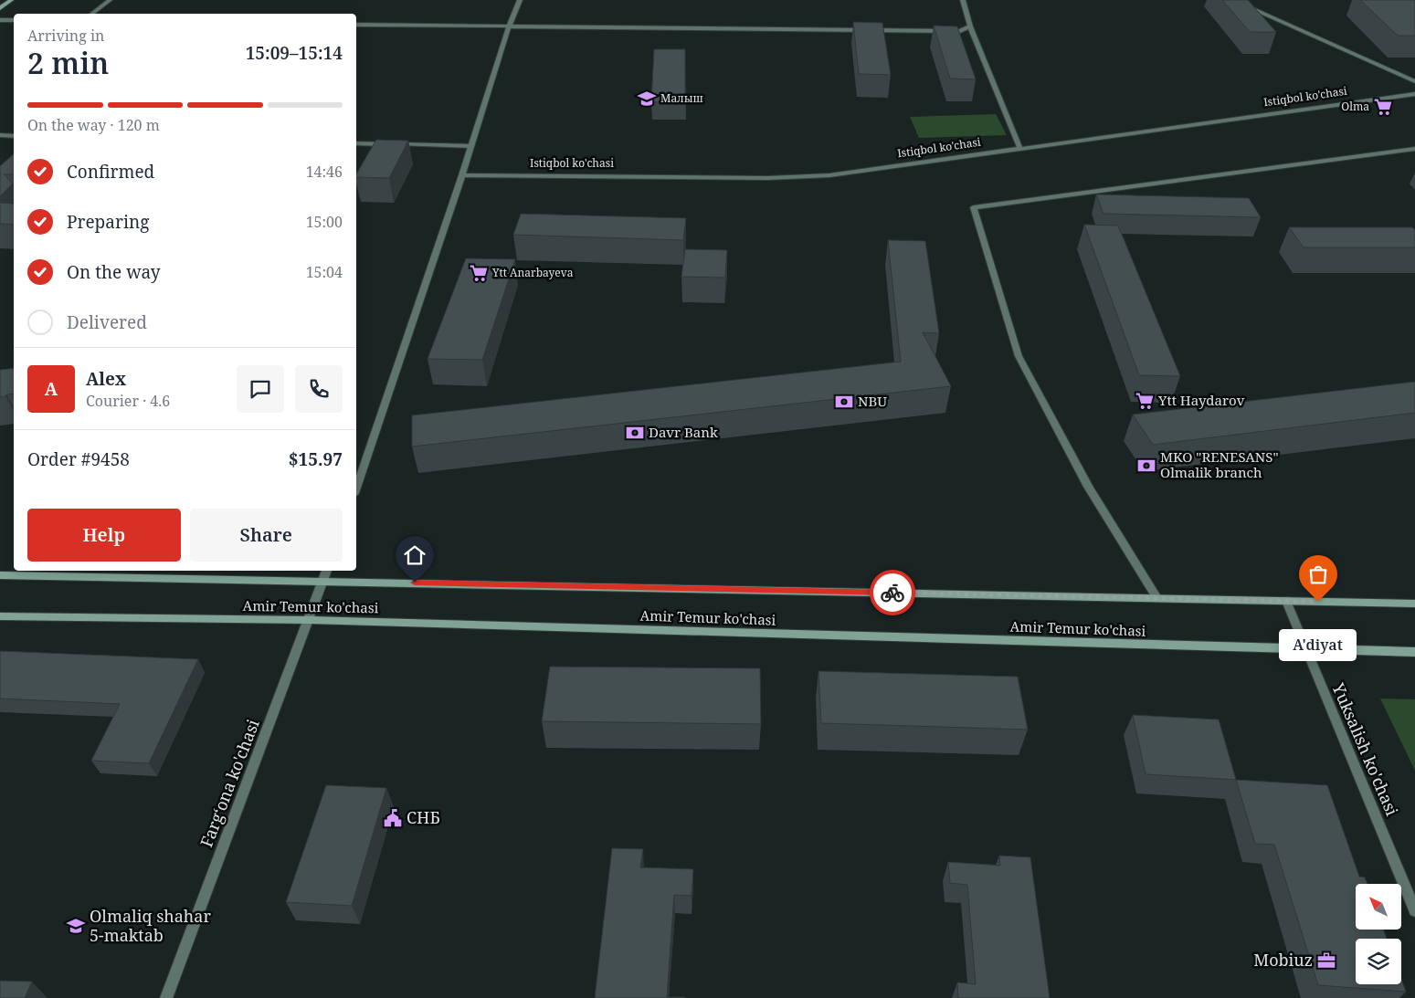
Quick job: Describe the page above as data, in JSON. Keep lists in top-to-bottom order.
{
  "streets": {
    "main road": ["Amir Temur ko'chasi"],
    "street": ["Istiqbol ko'chasi", "Yuksalish ko'chasi", "Farg‘ona ko'chasi"]
  },
  "crossings": [
    ["Amir Temur ko'chasi", "Yuksalish ko'chasi"],
    ["Amir Temur ko'chasi", "Farg‘ona ko'chasi"]
  ],
  "places": {
    "school or university": ["Малыш", "Olmaliq shahar 5-maktab"],
    "supermarket": ["Olma", "Ytt Anarbayeva", "Ytt Haydarov"],
    "bank": ["NBU", "Davr Bank", "MKO \"RENESANS\" Olmalik branch"],
    "other": ["A'diyat"],
    "public building": ["СНБ"],
    "office": ["Mobiuz"]
  },
  "north": "top left",
  "page": {
    "heading": ["2 min", "Arriving in", "15:09–15:14"],
    "panel": [
      "Alex",
      "Courier · 4.6",
      "Order #9458",
      "$15.97"
    ],
    "bar": "On the way · 120 m",
    "list": [
      ["Confirmed", "14:46"],
      ["Preparing", "15:00"],
      ["On the way", "15:04"],
      "Delivered"
    ],
    "round": "A",
    "buttons": ["Help", "Share"],
    "bubble": "A'diyat"
  }
}
